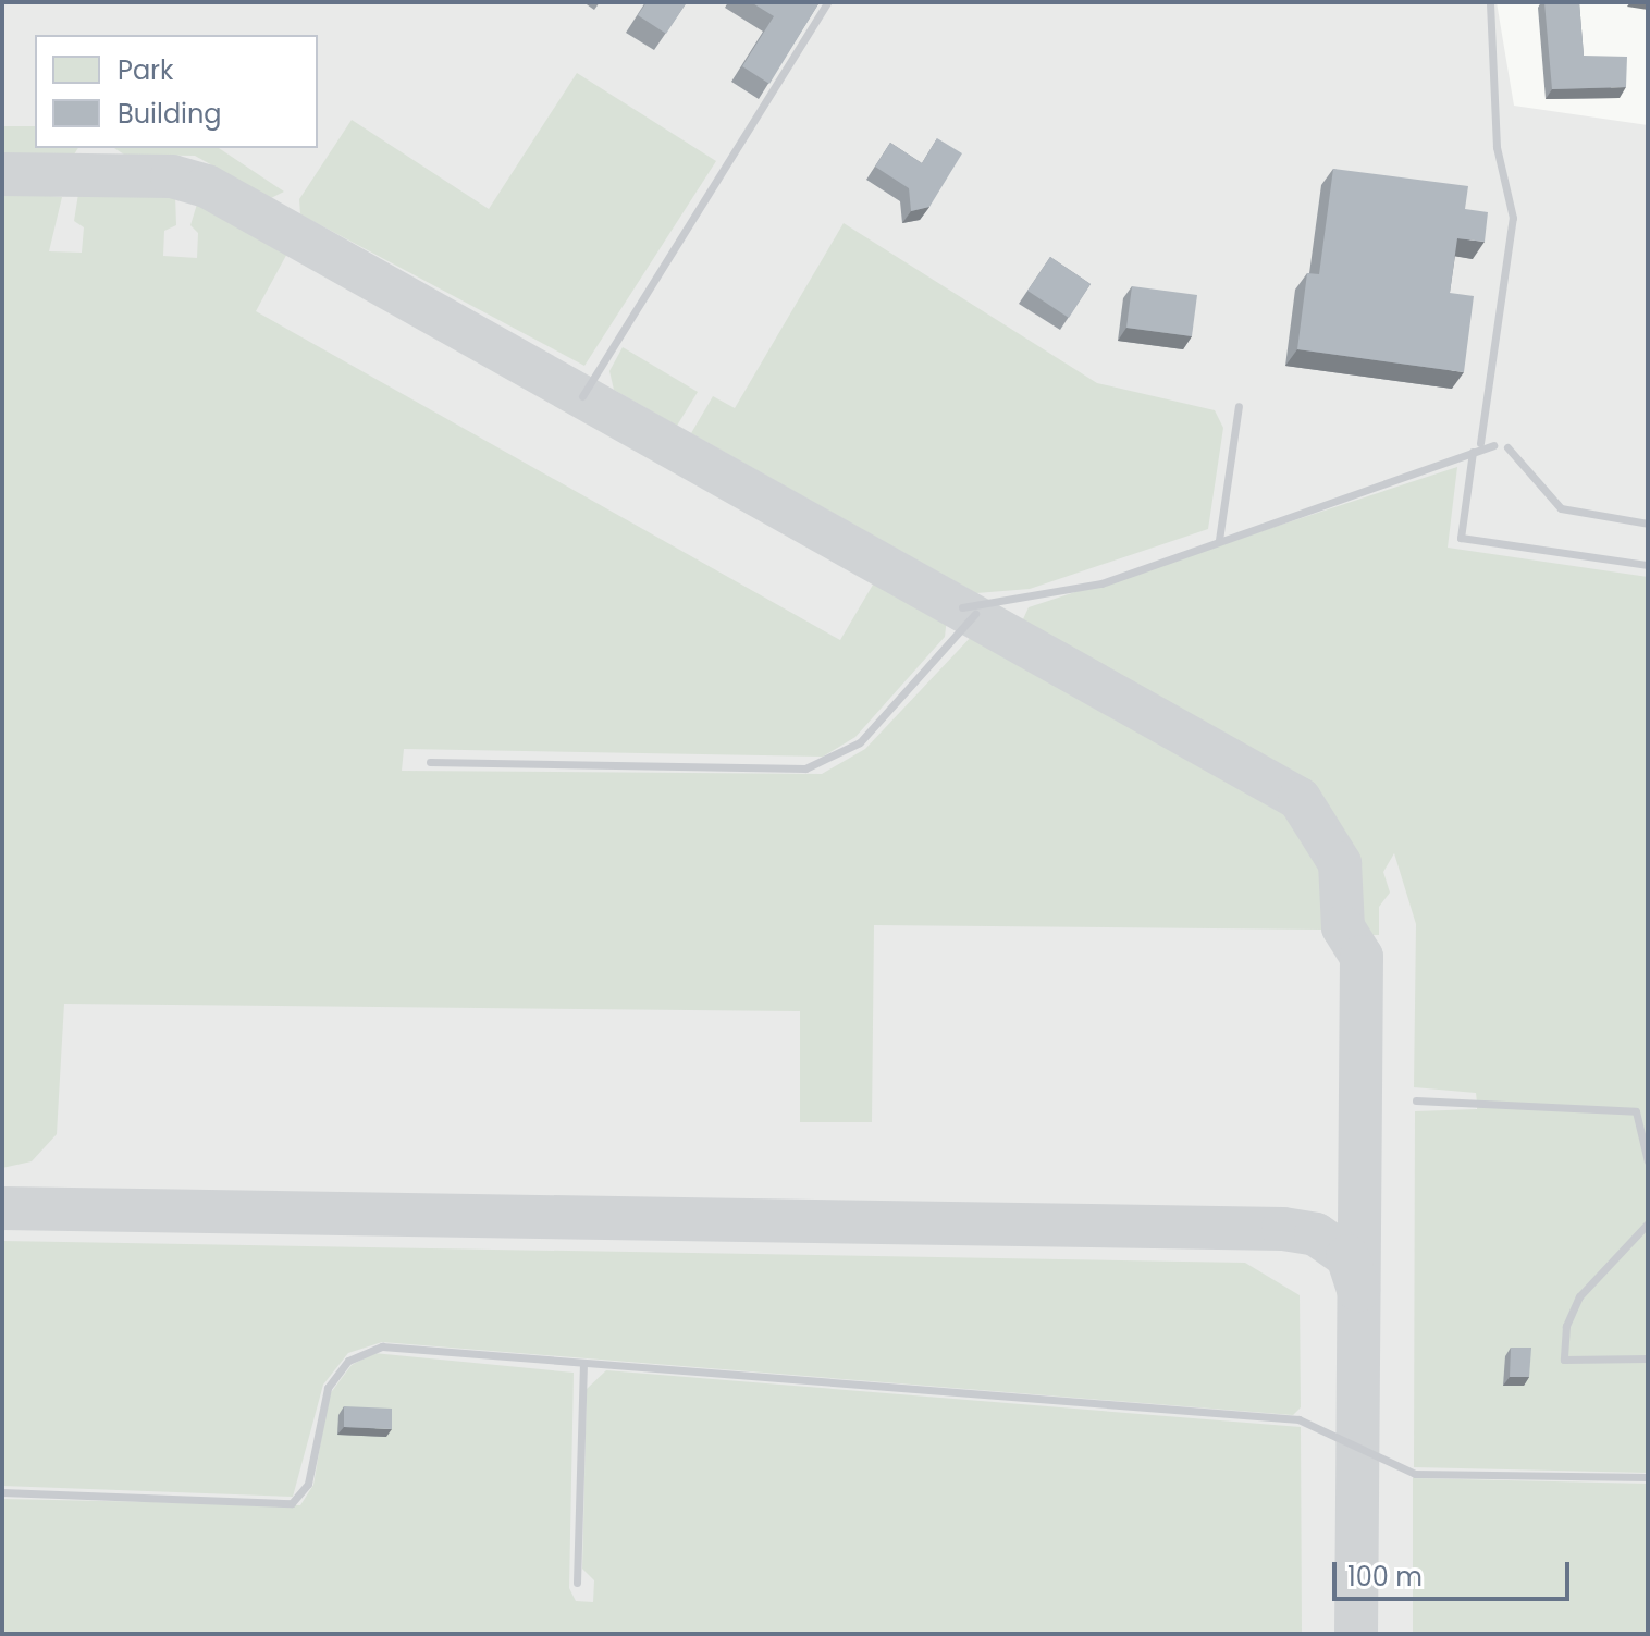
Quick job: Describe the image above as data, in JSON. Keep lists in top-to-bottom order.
{
  "legend": ["Park", "Building"],
  "scale_bar": "100 m"
}
